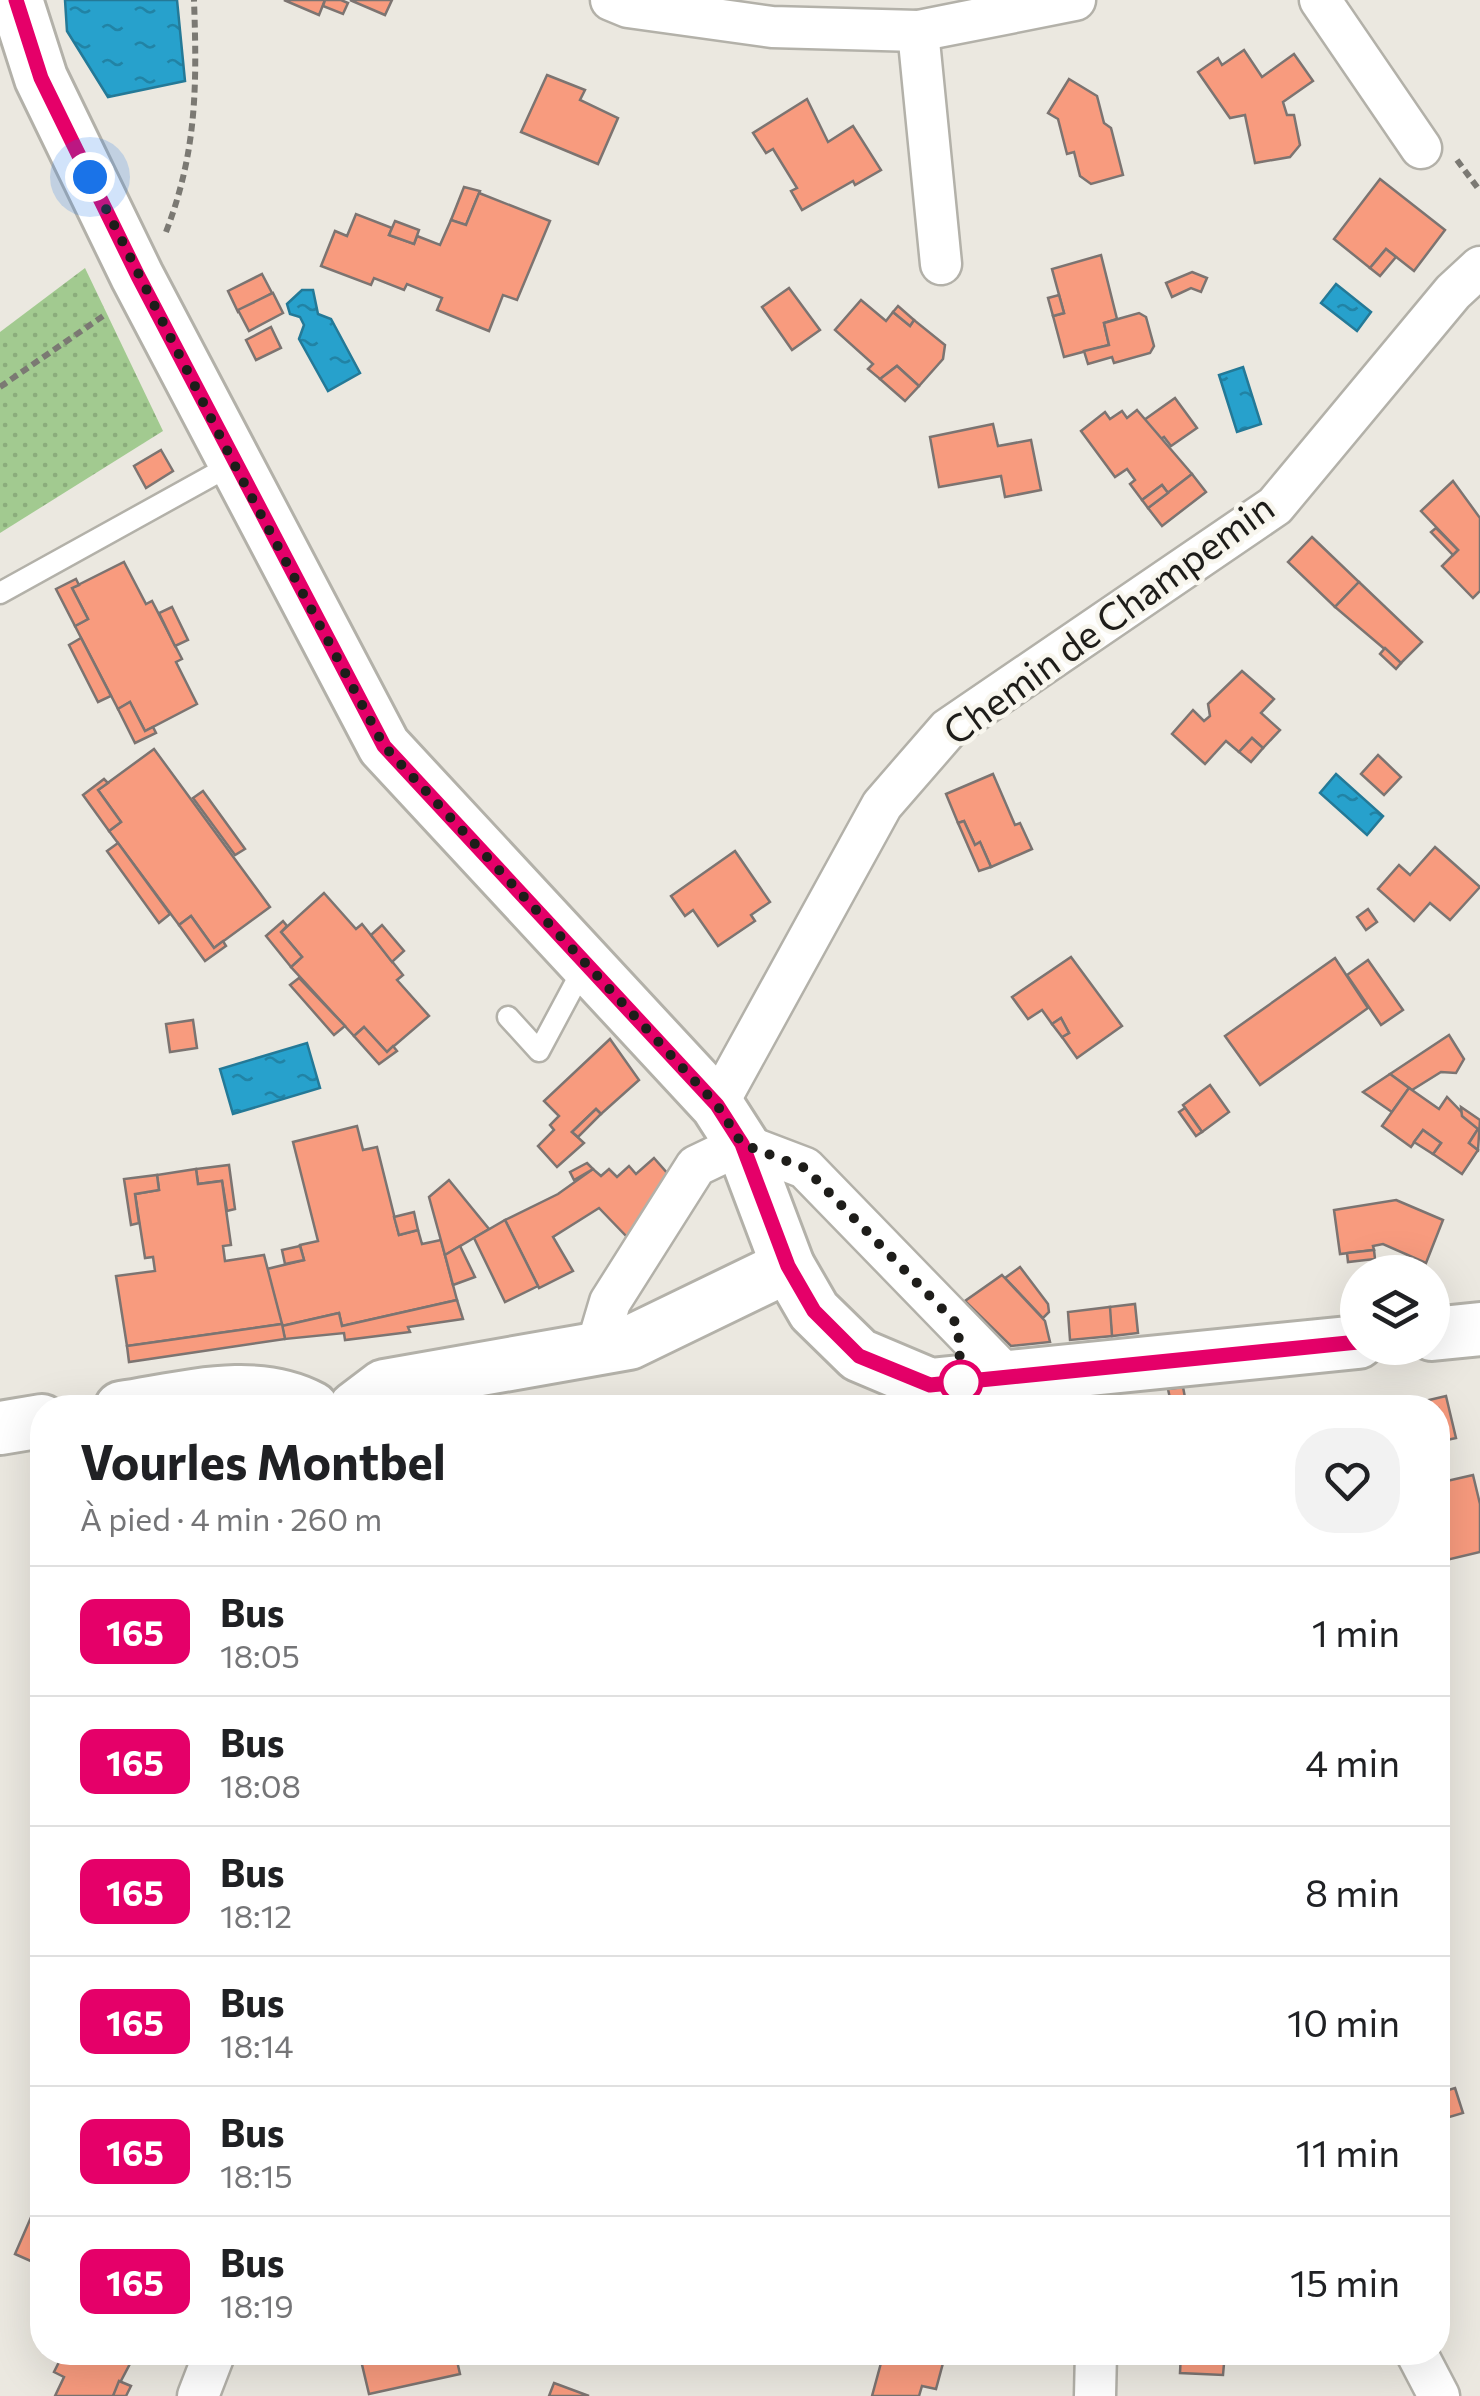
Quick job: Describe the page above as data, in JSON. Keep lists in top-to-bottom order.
{
  "streets": {
    "street": ["Chemin de Champemin"]
  },
  "lines": ["bus line 165"],
  "page": {
    "heading": ["Vourles Montbel", "À pied · 4 min · 260 m"],
    "list": [
      {
        "mark": "165",
        "name": "Bus",
        "note": "18:05",
        "value": "1 min"
      },
      {
        "mark": "165",
        "name": "Bus",
        "note": "18:08",
        "value": "4 min"
      },
      {
        "mark": "165",
        "name": "Bus",
        "note": "18:12",
        "value": "8 min"
      },
      {
        "mark": "165",
        "name": "Bus",
        "note": "18:14",
        "value": "10 min"
      },
      {
        "mark": "165",
        "name": "Bus",
        "note": "18:15",
        "value": "11 min"
      },
      {
        "mark": "165",
        "name": "Bus",
        "note": "18:19",
        "value": "15 min"
      }
    ]
  }
}
